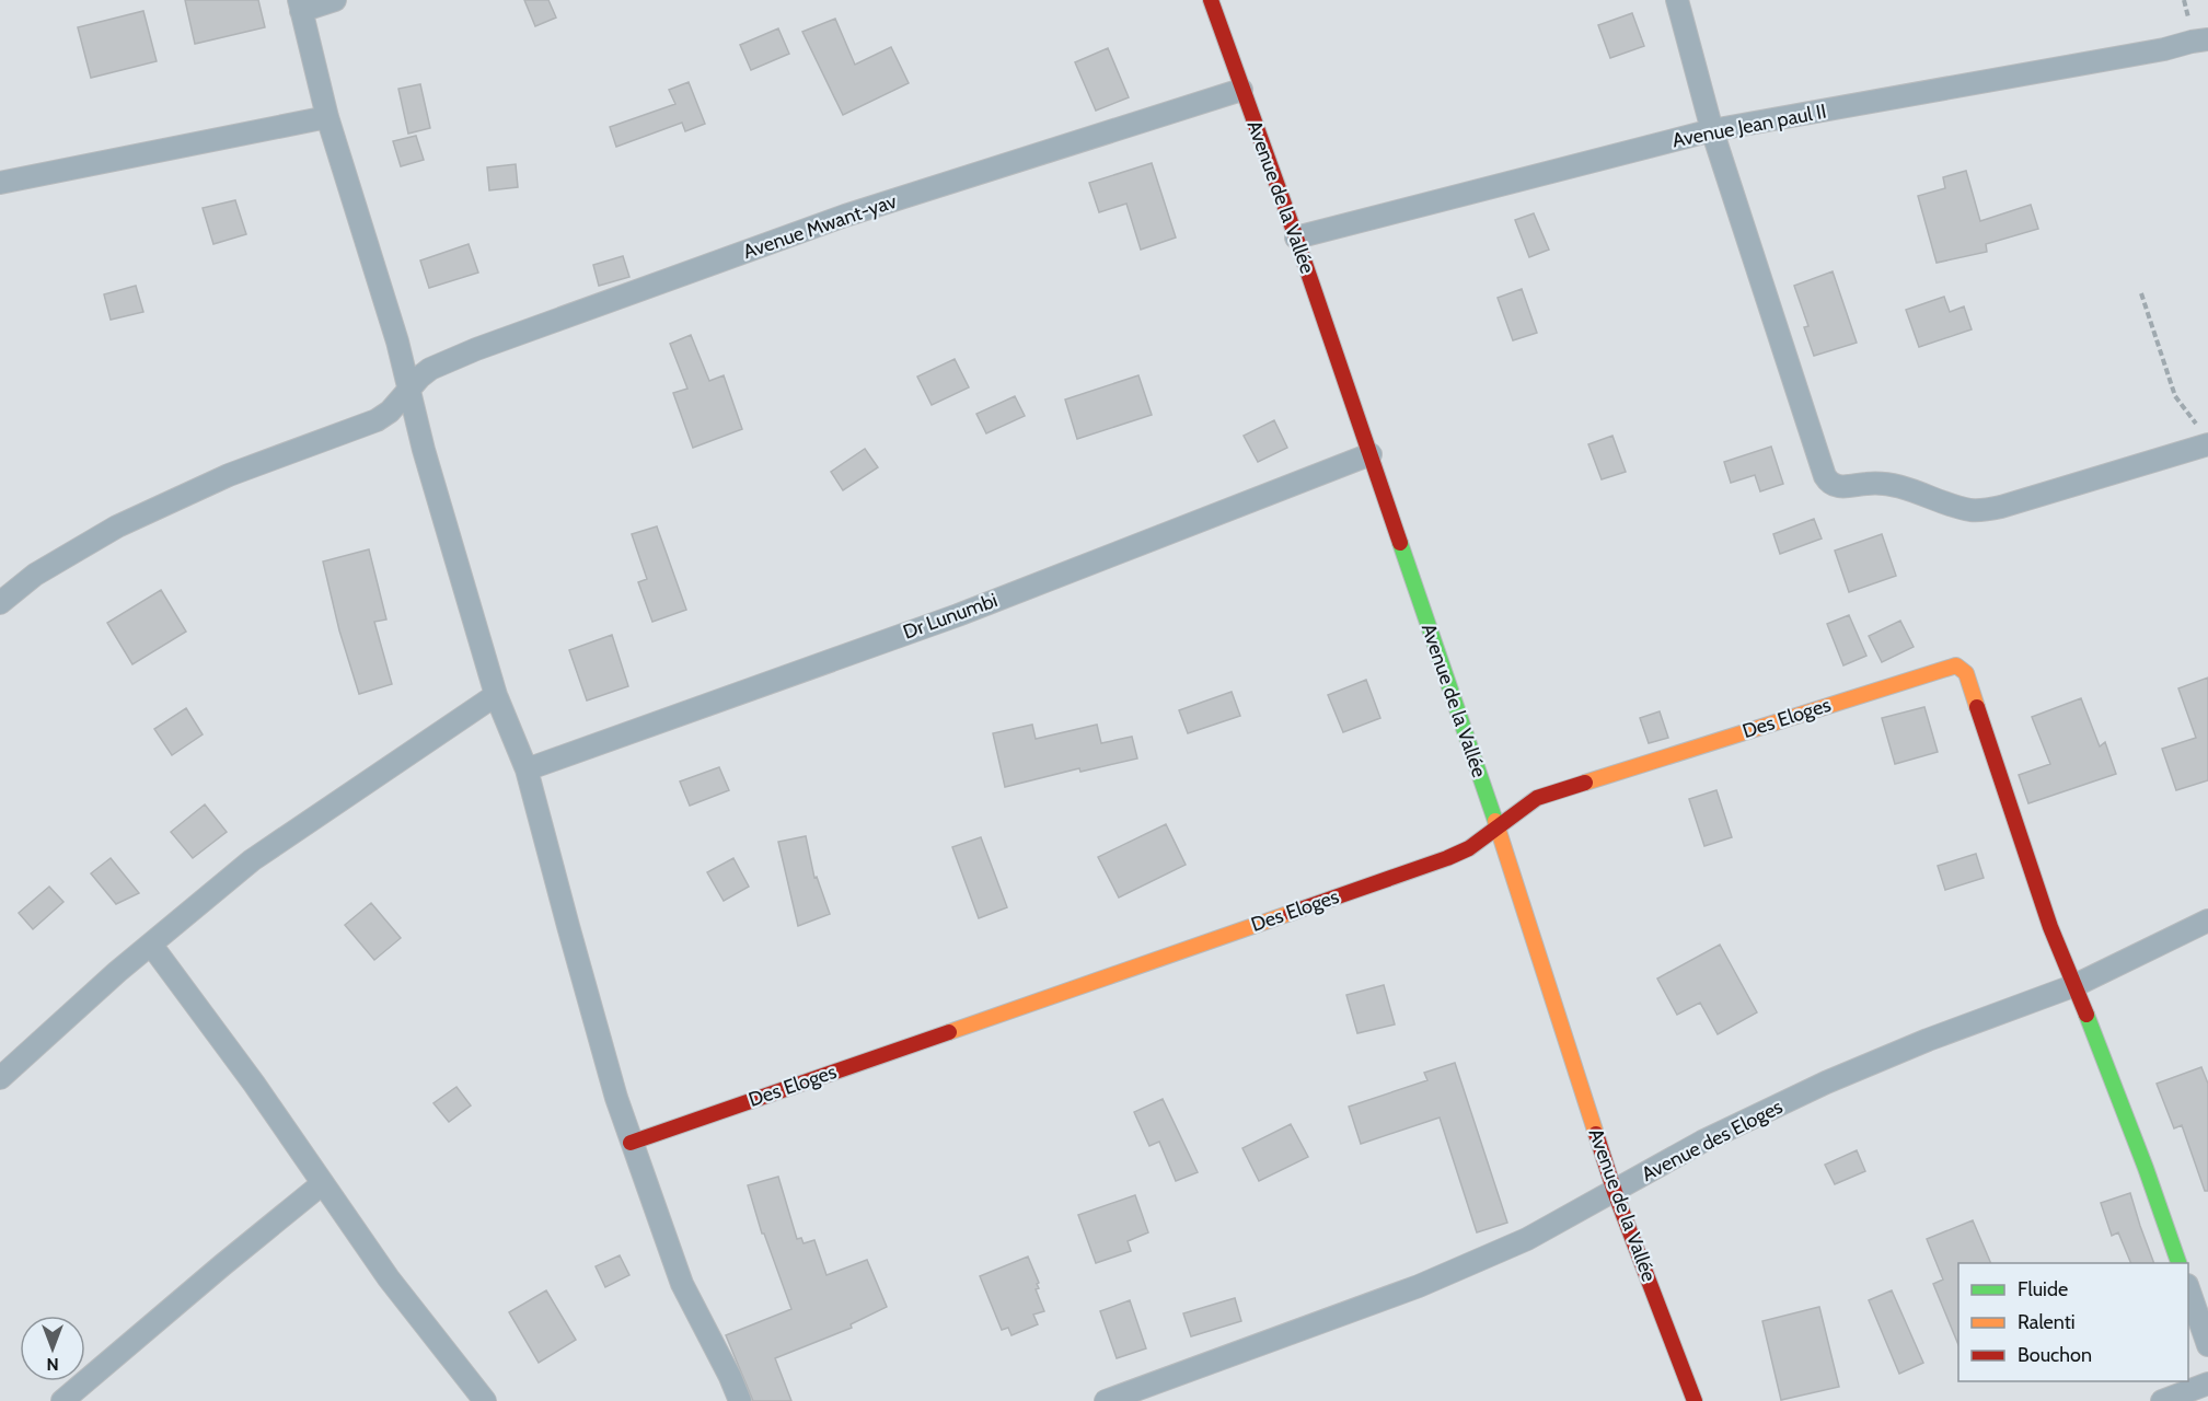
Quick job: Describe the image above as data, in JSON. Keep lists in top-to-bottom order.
{
  "streets": {
    "street": [
      "Avenue Jean paul II",
      "Avenue de la Vallée",
      "Avenue Mwant-yav",
      "Dr Lunumbi",
      "Des Eloges",
      "Avenue des Eloges"
    ]
  },
  "crossings": [
    ["Avenue Jean paul II", "Avenue de la Vallée"],
    ["Avenue de la Vallée", "Avenue Mwant-yav"],
    ["Avenue de la Vallée", "Dr Lunumbi"],
    ["Avenue de la Vallée", "Des Eloges"],
    ["Avenue de la Vallée", "Avenue des Eloges"],
    ["Des Eloges", "Avenue des Eloges"]
  ],
  "legend": ["Fluide", "Ralenti", "Bouchon"],
  "north": "bottom"
}
